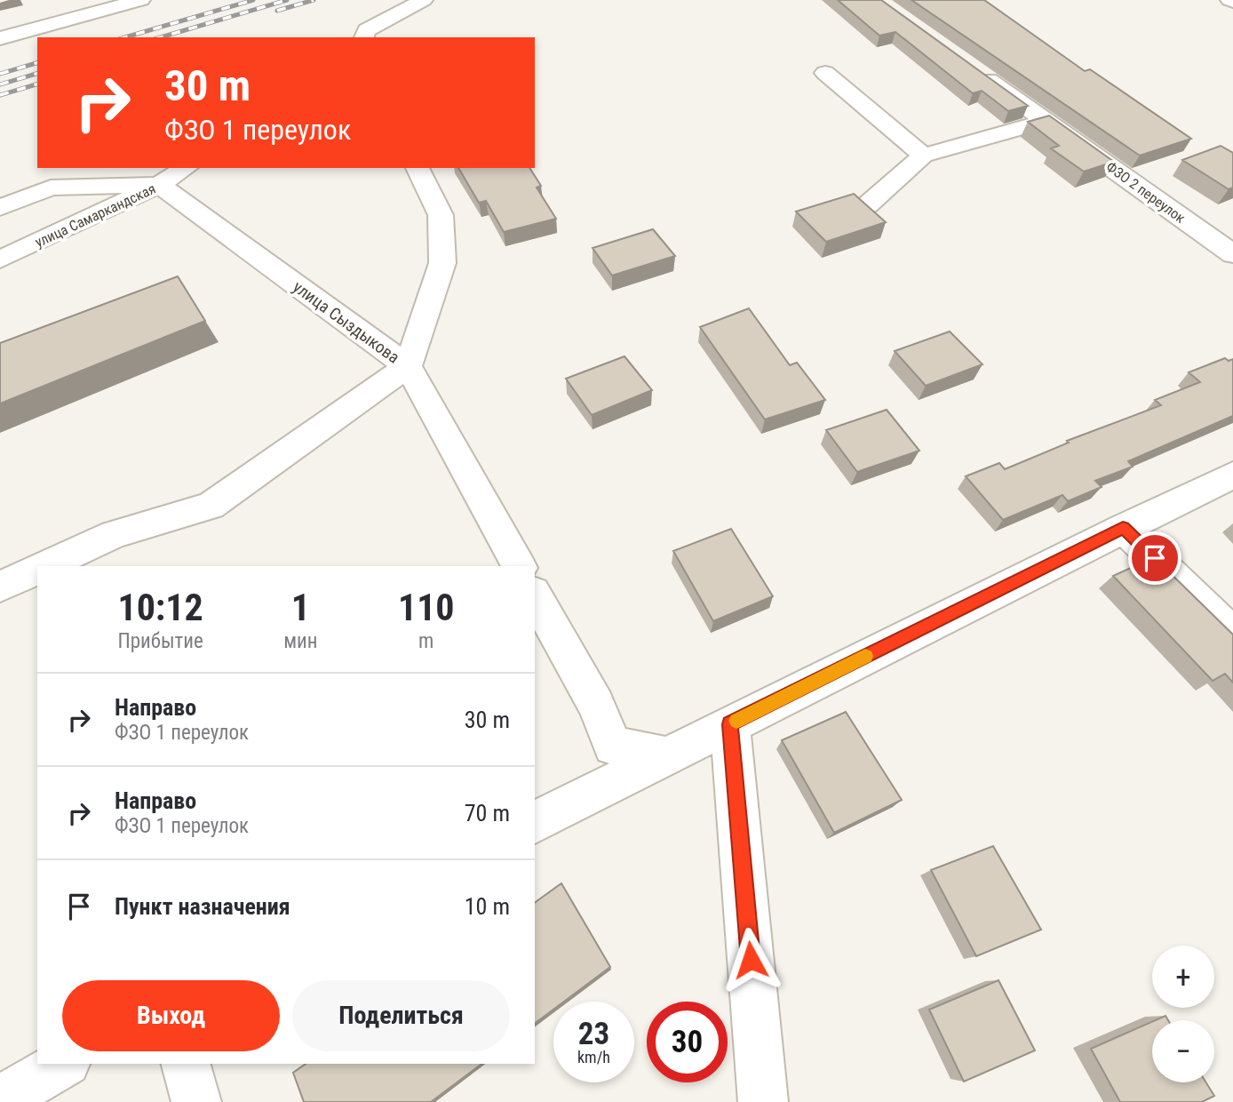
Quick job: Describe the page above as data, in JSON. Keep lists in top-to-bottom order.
{
  "streets": {
    "street": ["ФЗО 2 переулок", "улица Самаркандская", "улица Сыздыкова"]
  },
  "crossings": [
    ["улица Самаркандская", "улица Сыздыкова"]
  ],
  "page": {
    "turn": ["30 m", "ФЗО 1 переулок"],
    "eta": [
      "10:12",
      "Прибытие",
      "1",
      "мин",
      "110",
      "m"
    ],
    "list": [
      {
        "name": "Направо",
        "note": "ФЗО 1 переулок",
        "value": "30 m"
      },
      {
        "name": "Направо",
        "note": "ФЗО 1 переулок",
        "value": "70 m"
      },
      {
        "name": "Пункт назначения",
        "value": "10 m"
      }
    ],
    "map_buttons": ["+", "−"],
    "buttons": ["Выход", "Поделиться"],
    "speed": "23 km/h",
    "limit": "30"
  }
}
